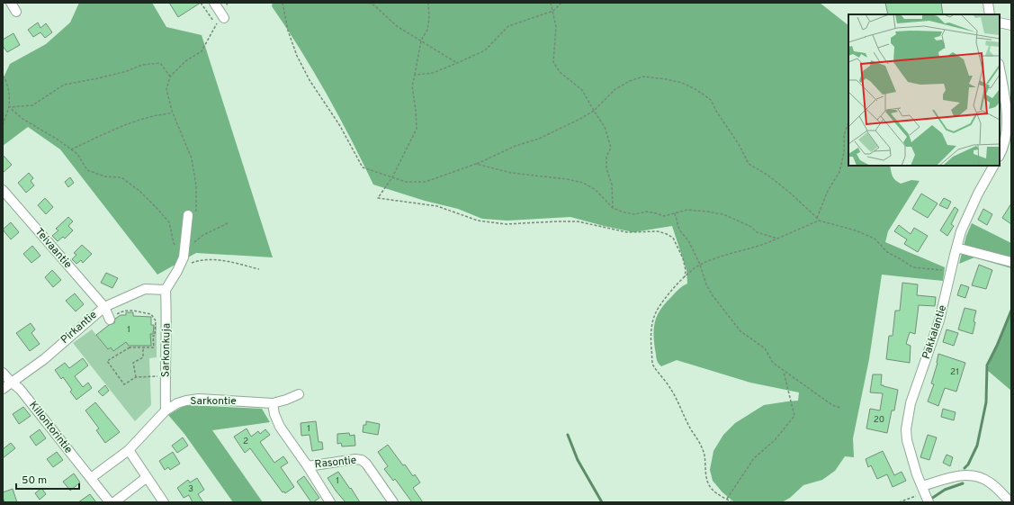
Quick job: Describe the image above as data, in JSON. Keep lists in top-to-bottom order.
{
  "streets": {
    "street": [
      "Teivaantie",
      "Pirkantie",
      "Pakkalantie",
      "Sarkonkuja",
      "Sarkontie",
      "Killontorintie",
      "Rasontie"
    ]
  },
  "crossings": [
    ["Teivaantie", "Pirkantie"],
    ["Pirkantie", "Sarkonkuja"],
    ["Pirkantie", "Killontorintie"],
    ["Sarkonkuja", "Sarkontie"],
    ["Sarkontie", "Killontorintie"],
    ["Sarkontie", "Rasontie"]
  ],
  "house_numbers": [
    "1",
    "21",
    "20",
    "1",
    "2",
    "1",
    "3"
  ],
  "scale_bar": "50 m"
}
